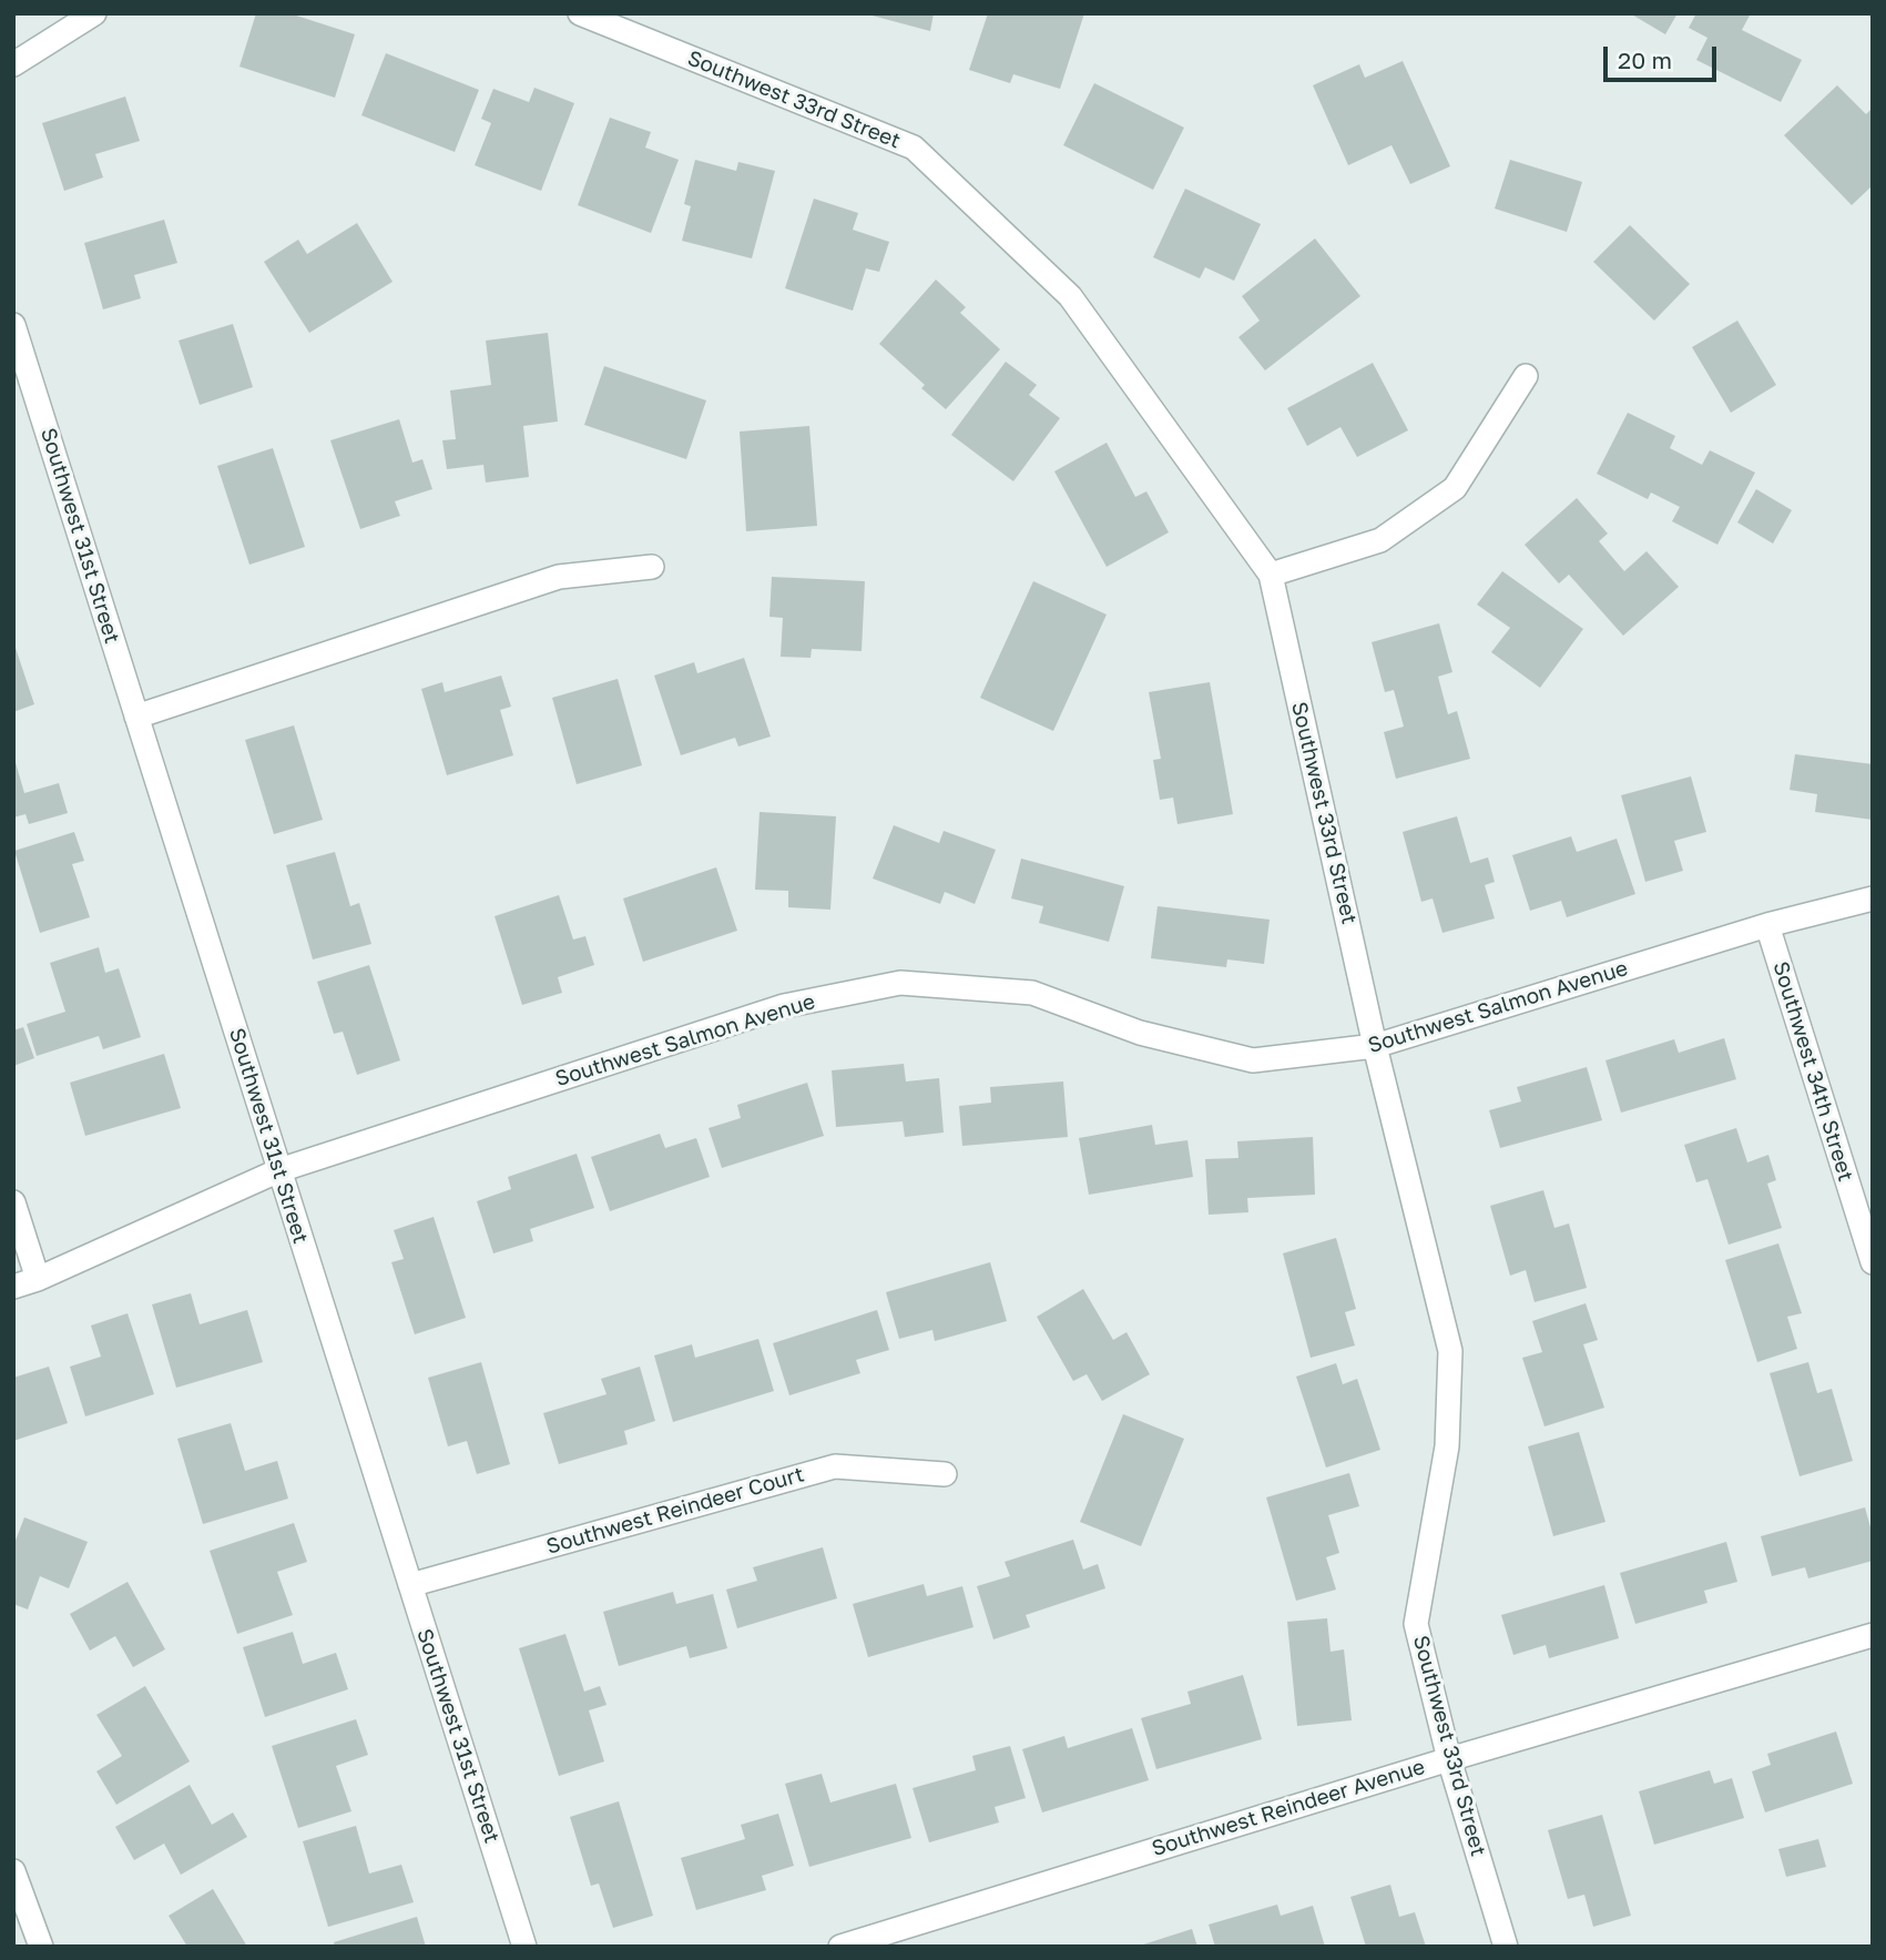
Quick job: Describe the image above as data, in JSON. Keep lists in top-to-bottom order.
{
  "streets": {
    "street": [
      "Southwest 33rd Street",
      "Southwest 31st Street",
      "Southwest Salmon Avenue",
      "Southwest 34th Street",
      "Southwest Reindeer Court",
      "Southwest Reindeer Avenue"
    ]
  },
  "crossings": [
    ["Southwest 33rd Street", "Southwest Salmon Avenue"],
    ["Southwest 33rd Street", "Southwest Reindeer Avenue"],
    ["Southwest 31st Street", "Southwest Salmon Avenue"],
    ["Southwest 31st Street", "Southwest Reindeer Court"],
    ["Southwest Salmon Avenue", "Southwest 34th Street"]
  ],
  "scale_bar": "20 m"
}
